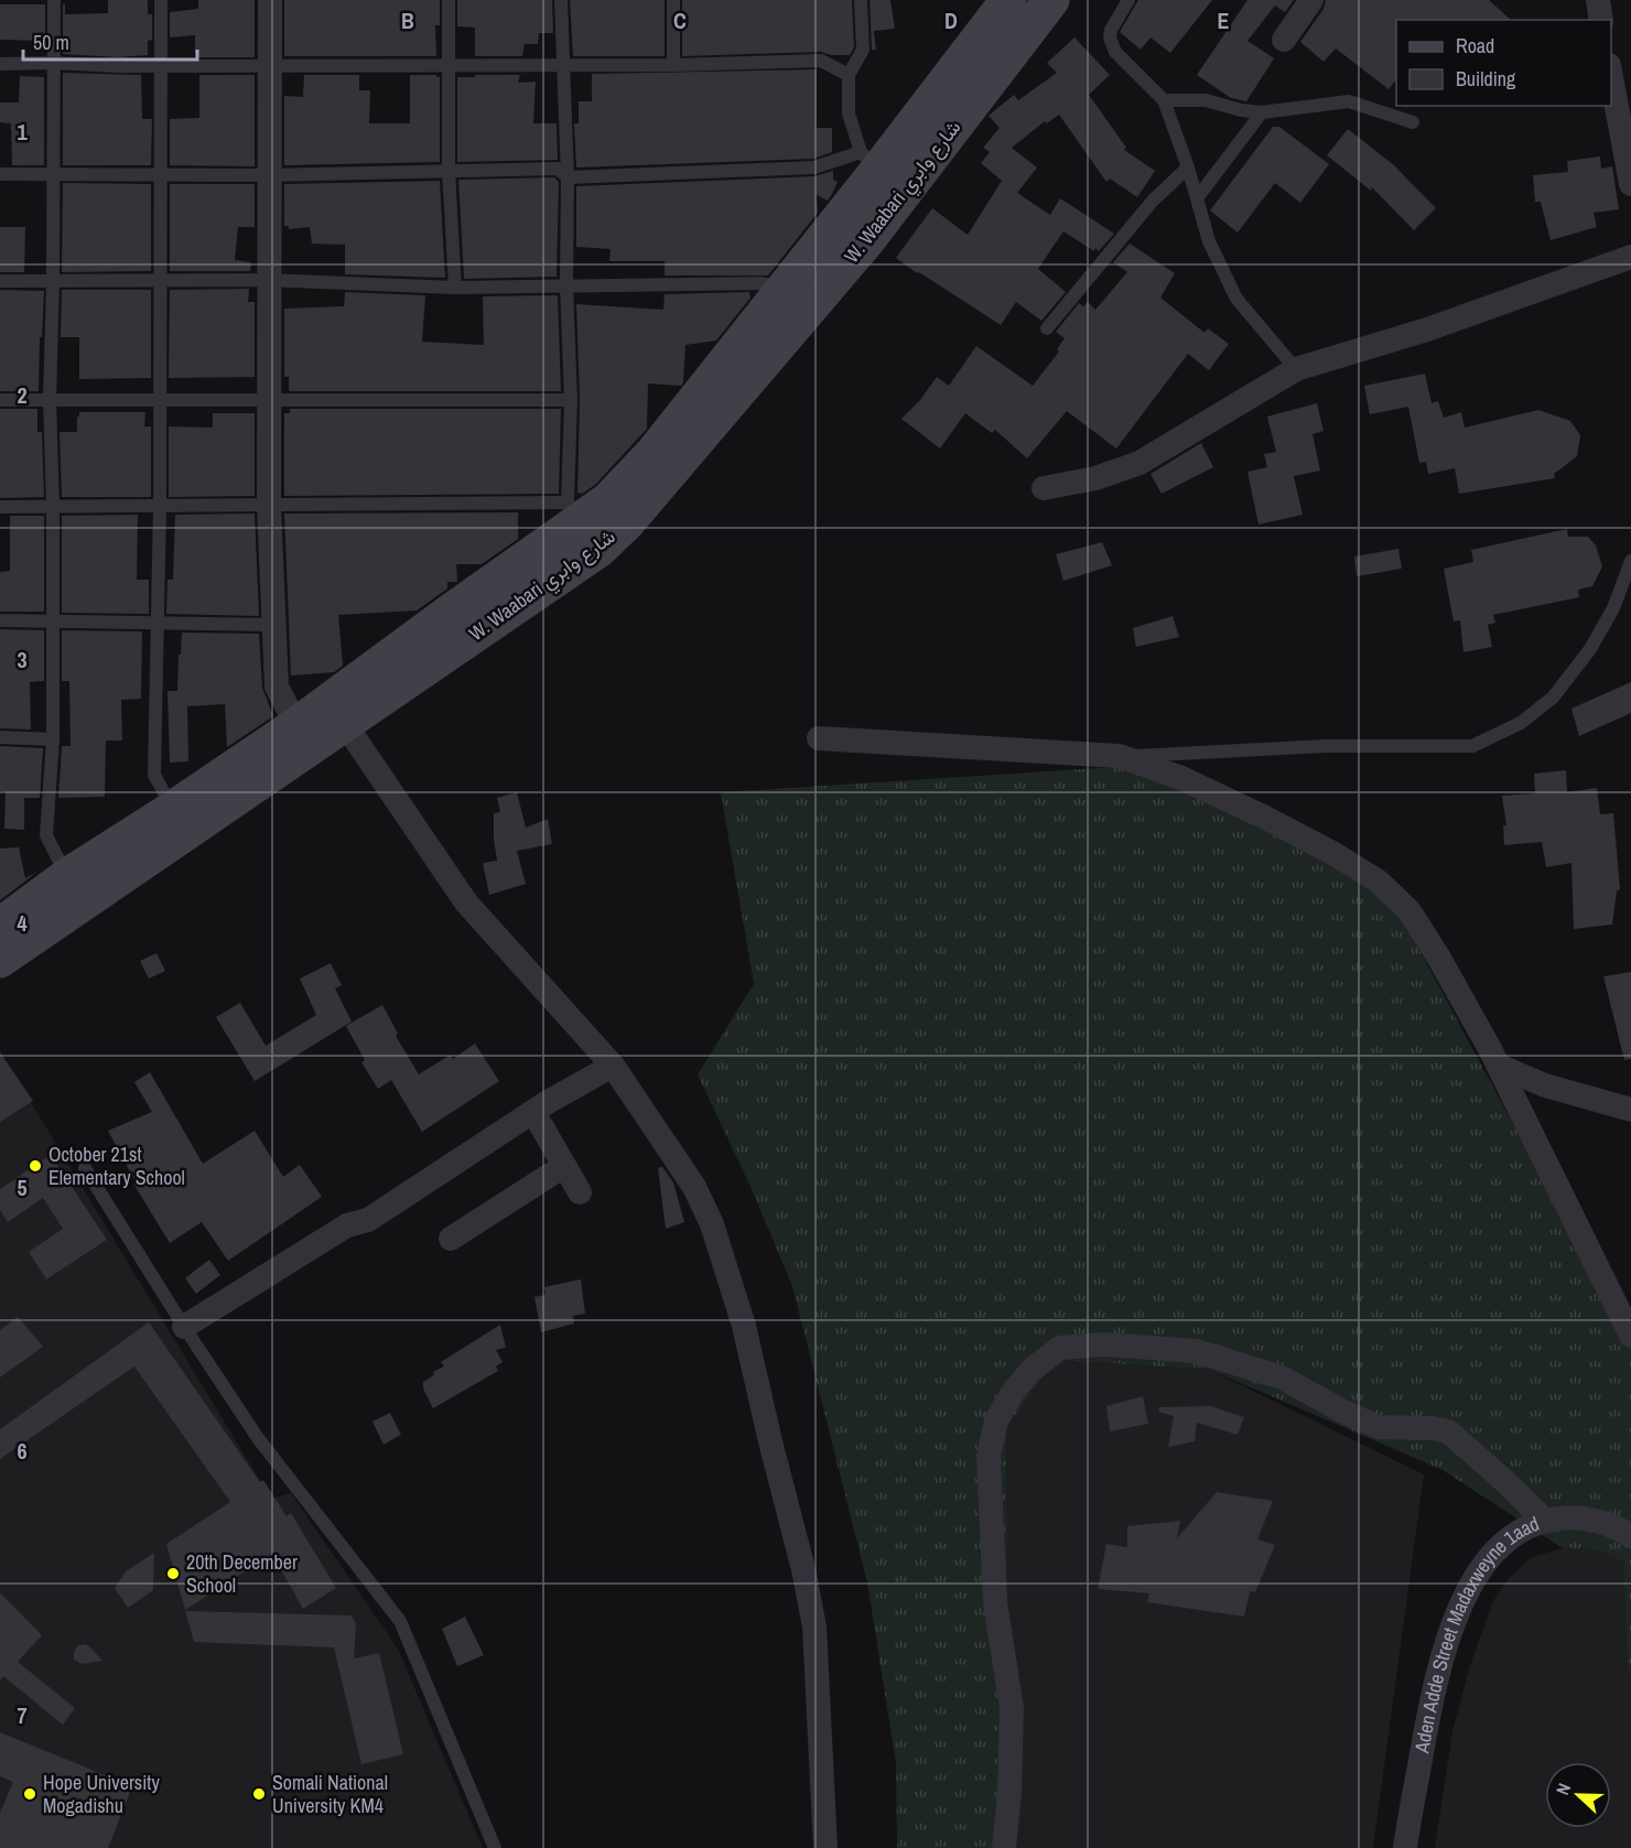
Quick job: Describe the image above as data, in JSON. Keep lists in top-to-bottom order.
{
  "streets": {
    "main road": ["W. Waabari شارع وابري"],
    "street": ["Aden Adde Street Madaxweyne 1aad"]
  },
  "places": [
    "October 21st Elementary School",
    "20th December School",
    "Hope University Mogadishu",
    "Somali National University KM4"
  ],
  "legend": ["Road", "Building"],
  "scale_bar": "50 m",
  "north": "left",
  "grid": {
    "columns": [
      "B",
      "C",
      "D",
      "E"
    ],
    "rows": [
      "1",
      "2",
      "3",
      "4",
      "5",
      "6",
      "7"
    ]
  }
}
